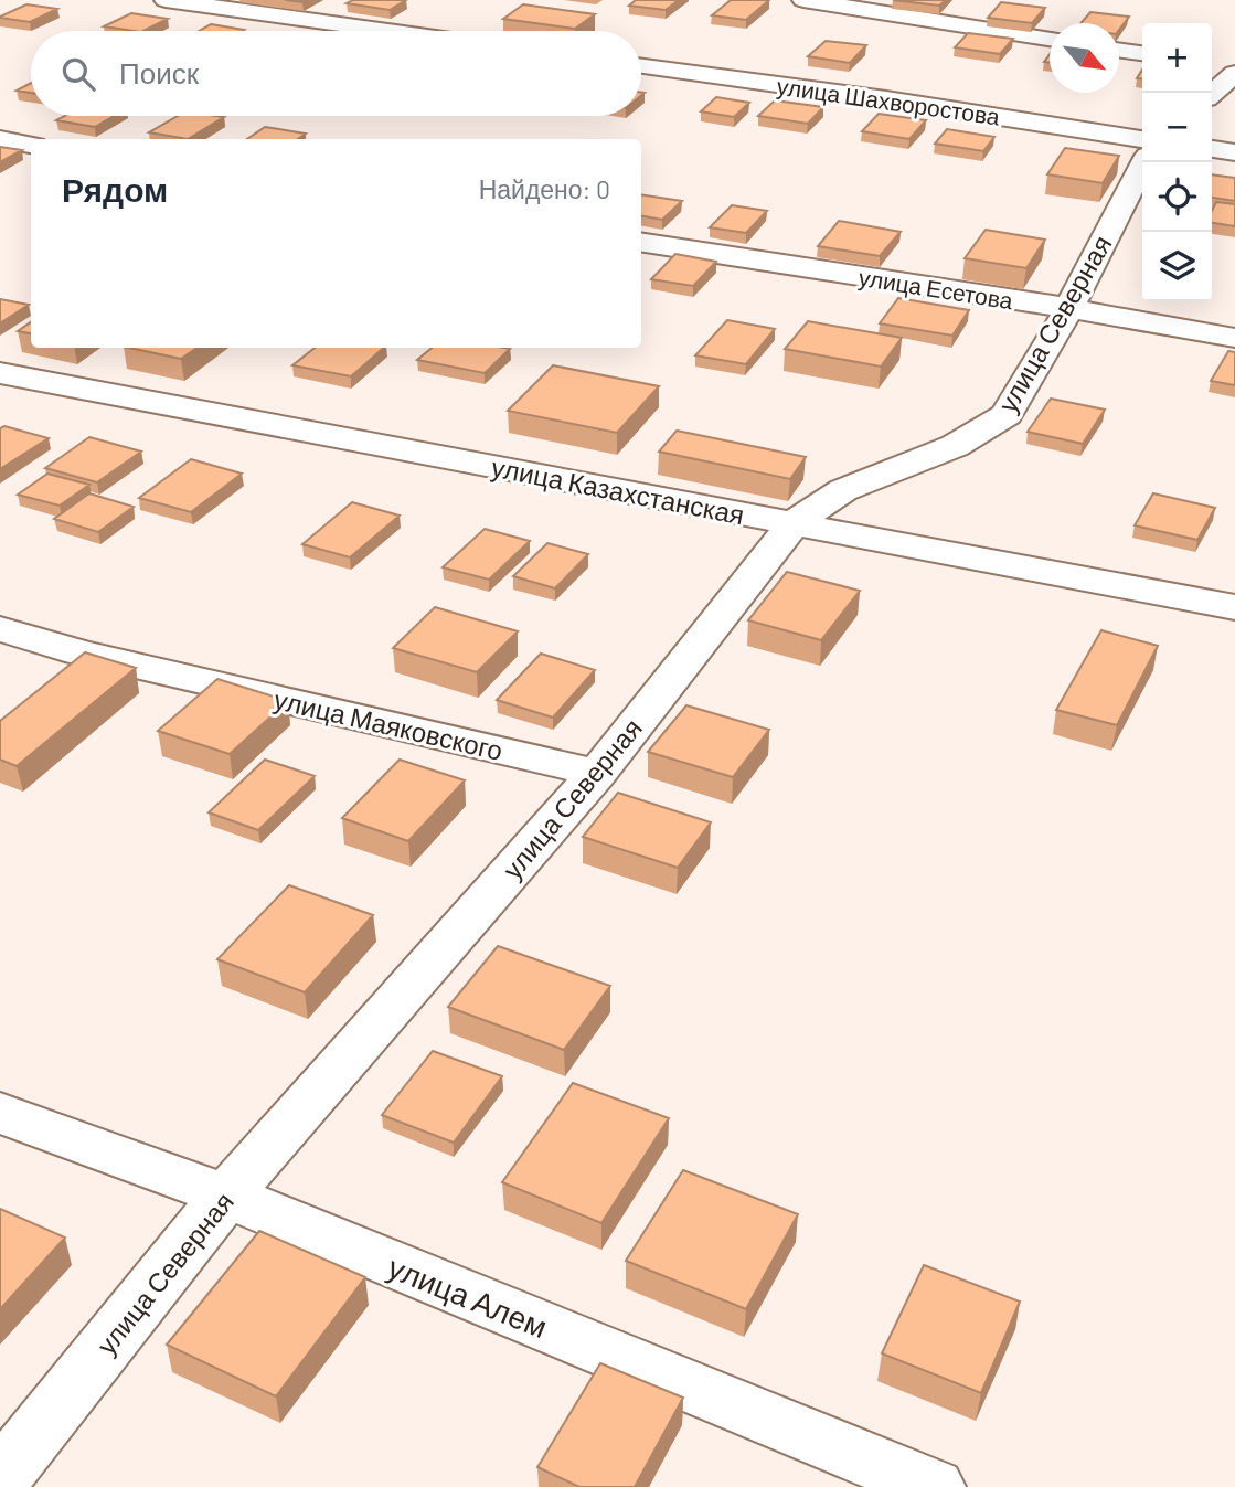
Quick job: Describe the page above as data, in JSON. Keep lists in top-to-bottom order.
{
  "streets": {
    "street": [
      "улица Шахворостова",
      "улица Есетова",
      "улица Северная",
      "улица Казахстанская",
      "улица Маяковского",
      "улица Алем"
    ]
  },
  "crossings": [
    ["улица Есетова", "улица Северная"],
    ["улица Северная", "улица Казахстанская"],
    ["улица Северная", "улица Маяковского"],
    ["улица Северная", "улица Алем"]
  ],
  "north": "bottom right",
  "page": {
    "map_buttons": ["+", "−"],
    "search": "Поиск",
    "heading": ["Рядом", "Найдено: 0"]
  }
}
